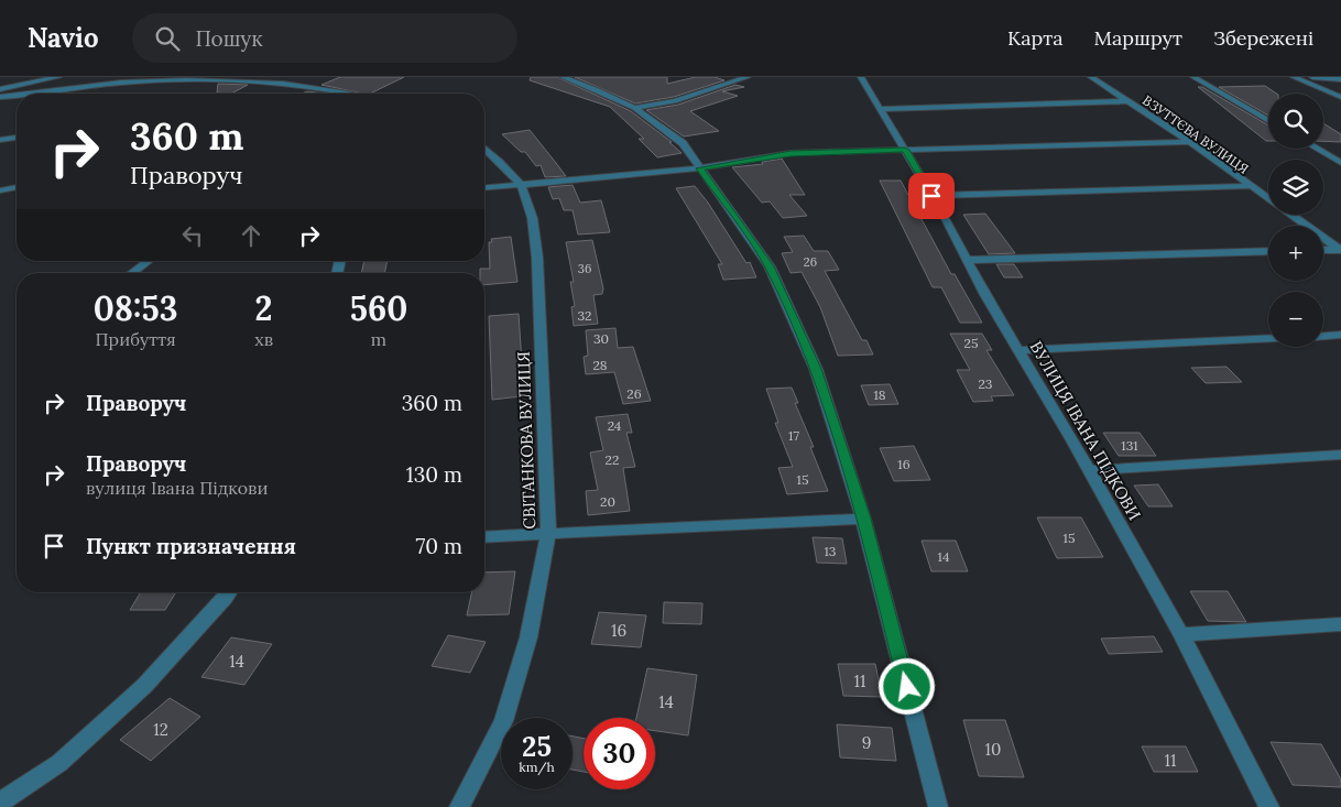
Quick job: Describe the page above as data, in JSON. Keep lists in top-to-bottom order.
{
  "streets": {
    "street": ["ВЗУТТЄВА ВУЛИЦЯ", "ВУЛИЦЯ ІВАНА ПІДКОВИ", "СВІТАНКОВА ВУЛИЦЯ"]
  },
  "house_numbers": [
    "26",
    "36",
    "32",
    "30",
    "25",
    "28",
    "23",
    "26",
    "18",
    "24",
    "17",
    "131",
    "22",
    "16",
    "15",
    "20",
    "15",
    "13",
    "14",
    "16",
    "14",
    "11",
    "14",
    "12",
    "9",
    "10",
    "11"
  ],
  "page": {
    "header": "Navio",
    "search": "Пошук",
    "nav": ["Карта", "Маршрут", "Збережені"],
    "map_buttons": ["+", "−"],
    "turn": ["360 m", "Праворуч"],
    "eta": [
      "08:53",
      "Прибуття",
      "2",
      "хв",
      "560",
      "m"
    ],
    "list": [
      {
        "name": "Праворуч",
        "value": "360 m"
      },
      {
        "name": "Праворуч",
        "note": "вулиця Івана Підкови",
        "value": "130 m"
      },
      {
        "name": "Пункт призначення",
        "value": "70 m"
      }
    ],
    "speed": "25 km/h",
    "limit": "30"
  }
}
